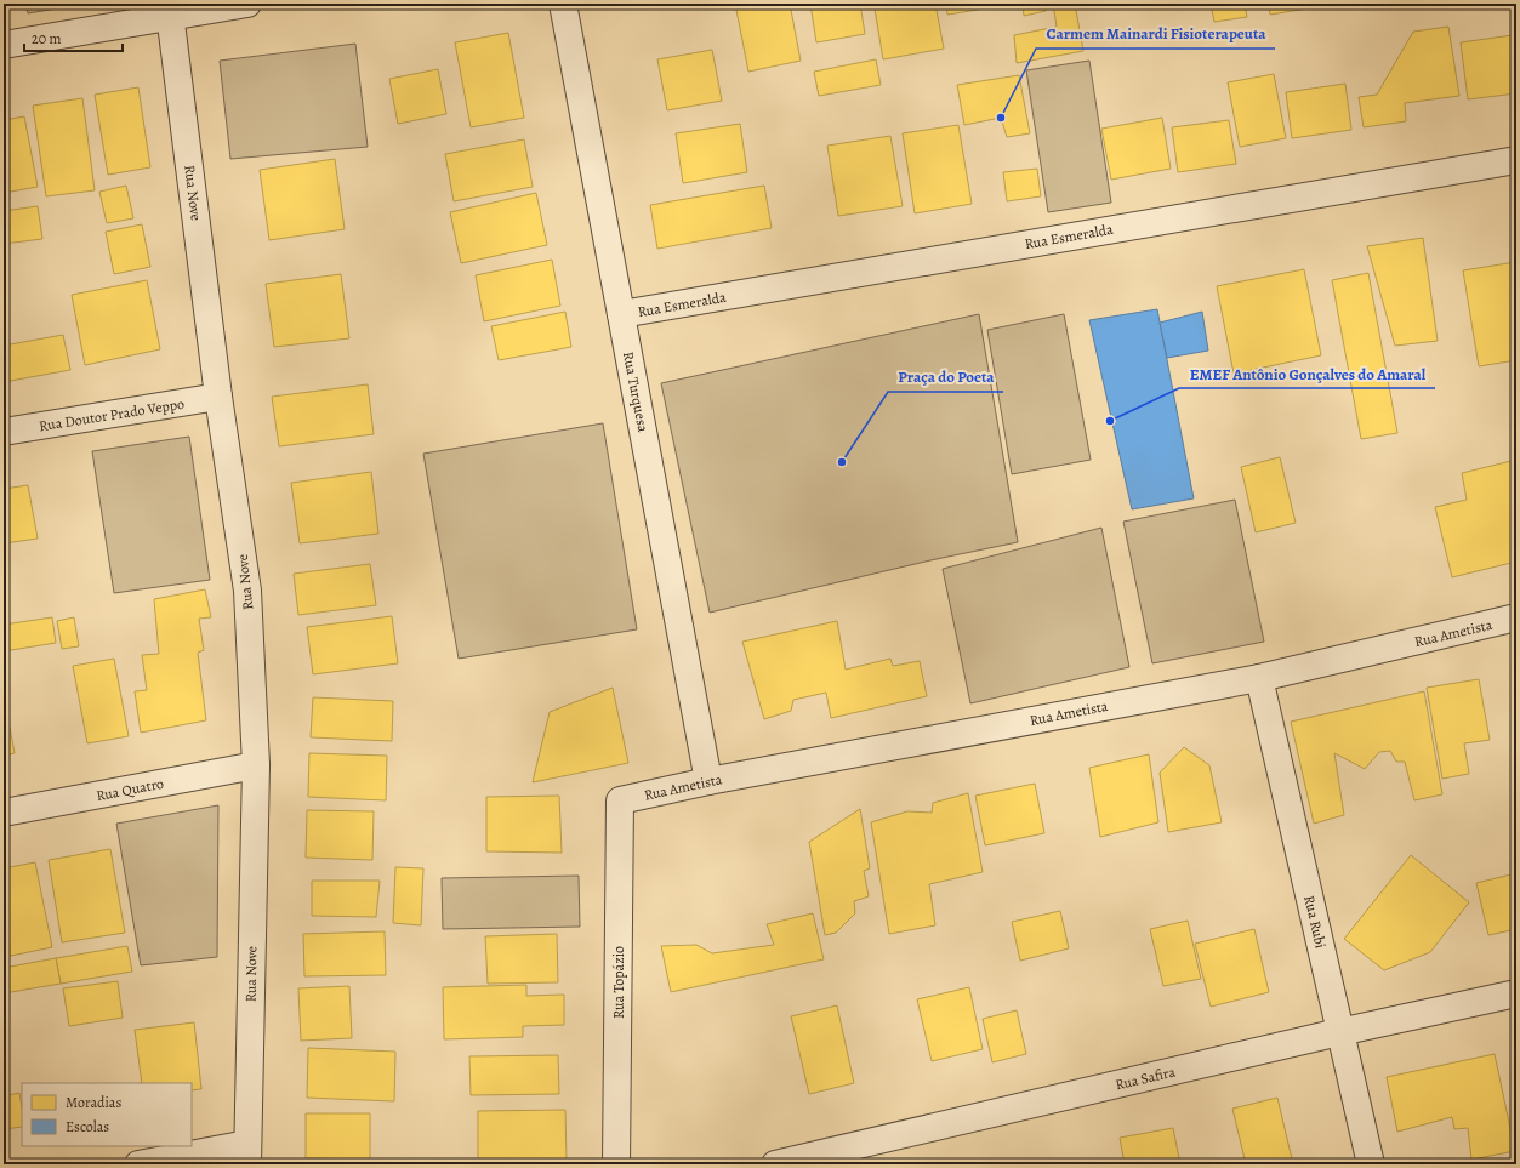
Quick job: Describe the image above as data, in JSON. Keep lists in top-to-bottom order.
{
  "streets": {
    "street": [
      "Rua Nove",
      "Rua Esmeralda",
      "Rua Turquesa",
      "Rua Doutor Prado Veppo",
      "Rua Ametista",
      "Rua Quatro",
      "Rua Rubi",
      "Rua Topázio",
      "Rua Safira"
    ]
  },
  "crossings": [
    ["Rua Nove", "Rua Doutor Prado Veppo"],
    ["Rua Nove", "Rua Quatro"],
    ["Rua Esmeralda", "Rua Turquesa"],
    ["Rua Turquesa", "Rua Ametista"],
    ["Rua Ametista", "Rua Rubi"],
    ["Rua Ametista", "Rua Topázio"],
    ["Rua Rubi", "Rua Safira"]
  ],
  "places": ["Carmem Mainardi Fisioterapeuta", "EMEF Antônio Gonçalves do Amaral", "Praça do Poeta"],
  "legend": ["Moradias", "Escolas"],
  "scale_bar": "20 m"
}
